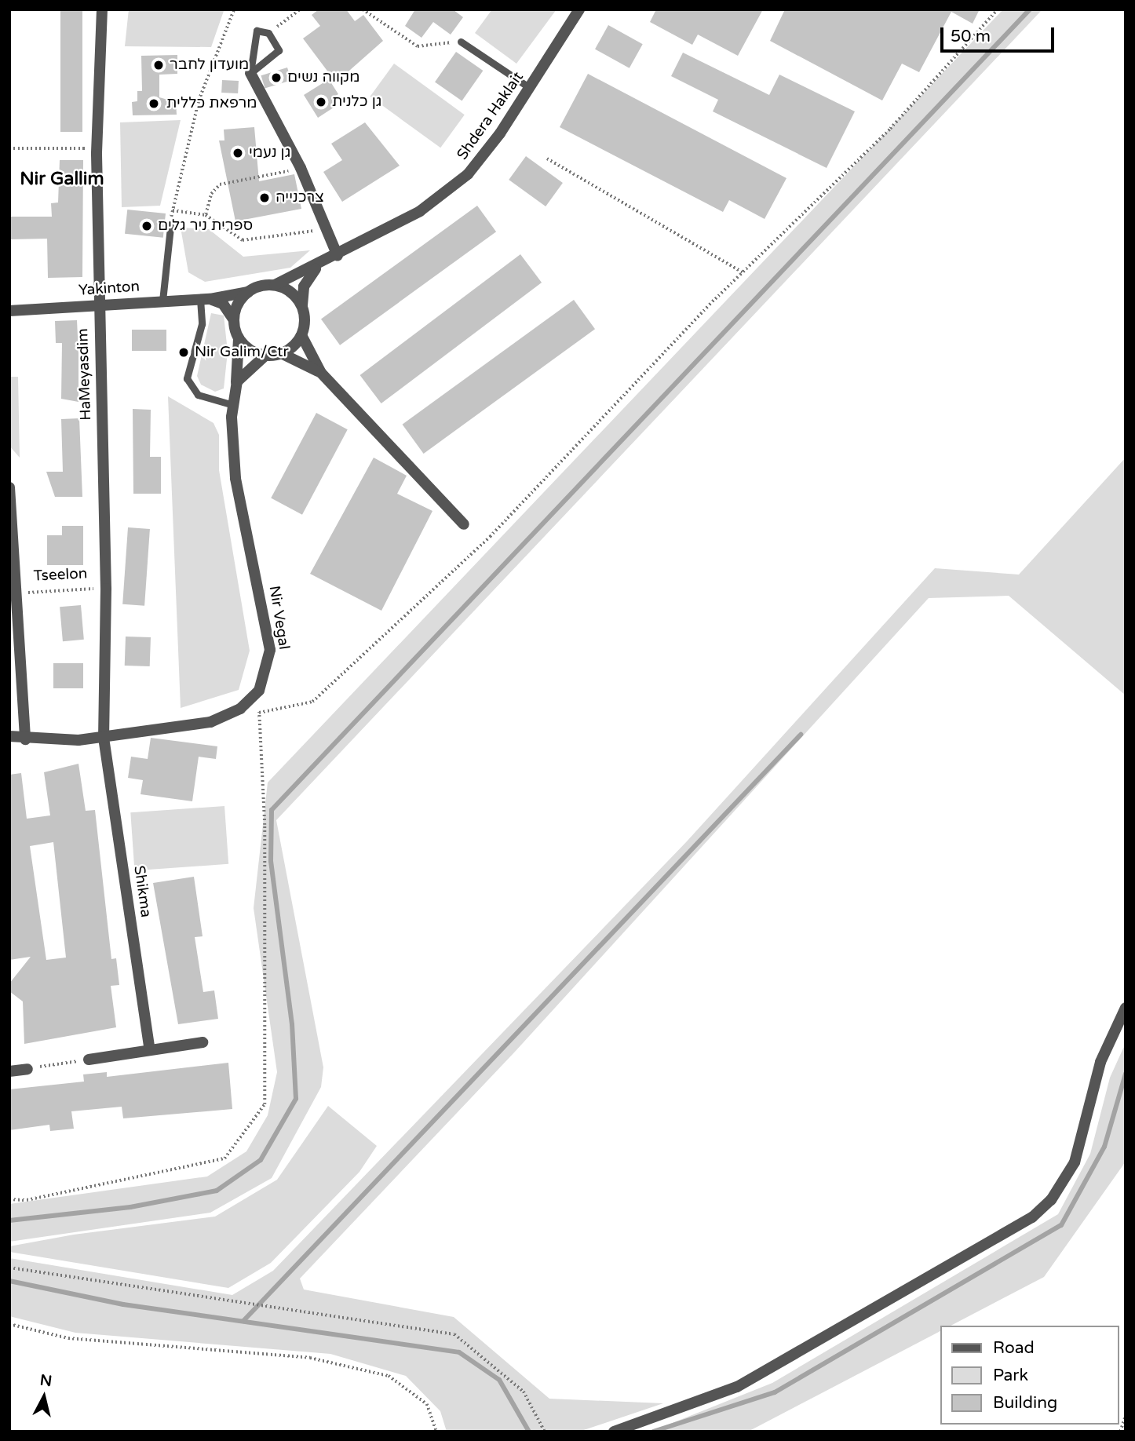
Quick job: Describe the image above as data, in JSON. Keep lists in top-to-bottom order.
{
  "streets": {
    "street": [
      "Shdera Haklait",
      "Yakinton",
      "HaMeyasdim",
      "Nir Vegal",
      "Shikma"
    ],
    "path": ["Tseelon"]
  },
  "crossings": [
    ["Shdera Haklait", "Yakinton"],
    ["Shdera Haklait", "Nir Vegal"],
    ["Yakinton", "HaMeyasdim"],
    ["Yakinton", "Nir Vegal"],
    ["HaMeyasdim", "Tseelon"],
    ["HaMeyasdim", "Nir Vegal"],
    ["HaMeyasdim", "Shikma"],
    ["Nir Vegal", "Shikma"]
  ],
  "districts": ["Nir Gallim"],
  "places": [
    "מועדון לחבר",
    "מקווה נשים",
    "גן כלנית",
    "מרפאת כללית",
    "גן נעמי",
    "צרכנייה",
    "ספרית ניר גלים",
    "Nir Galim/Ctr"
  ],
  "legend": ["Road", "Park", "Building"],
  "scale_bar": "50 m",
  "north": "top"
}
